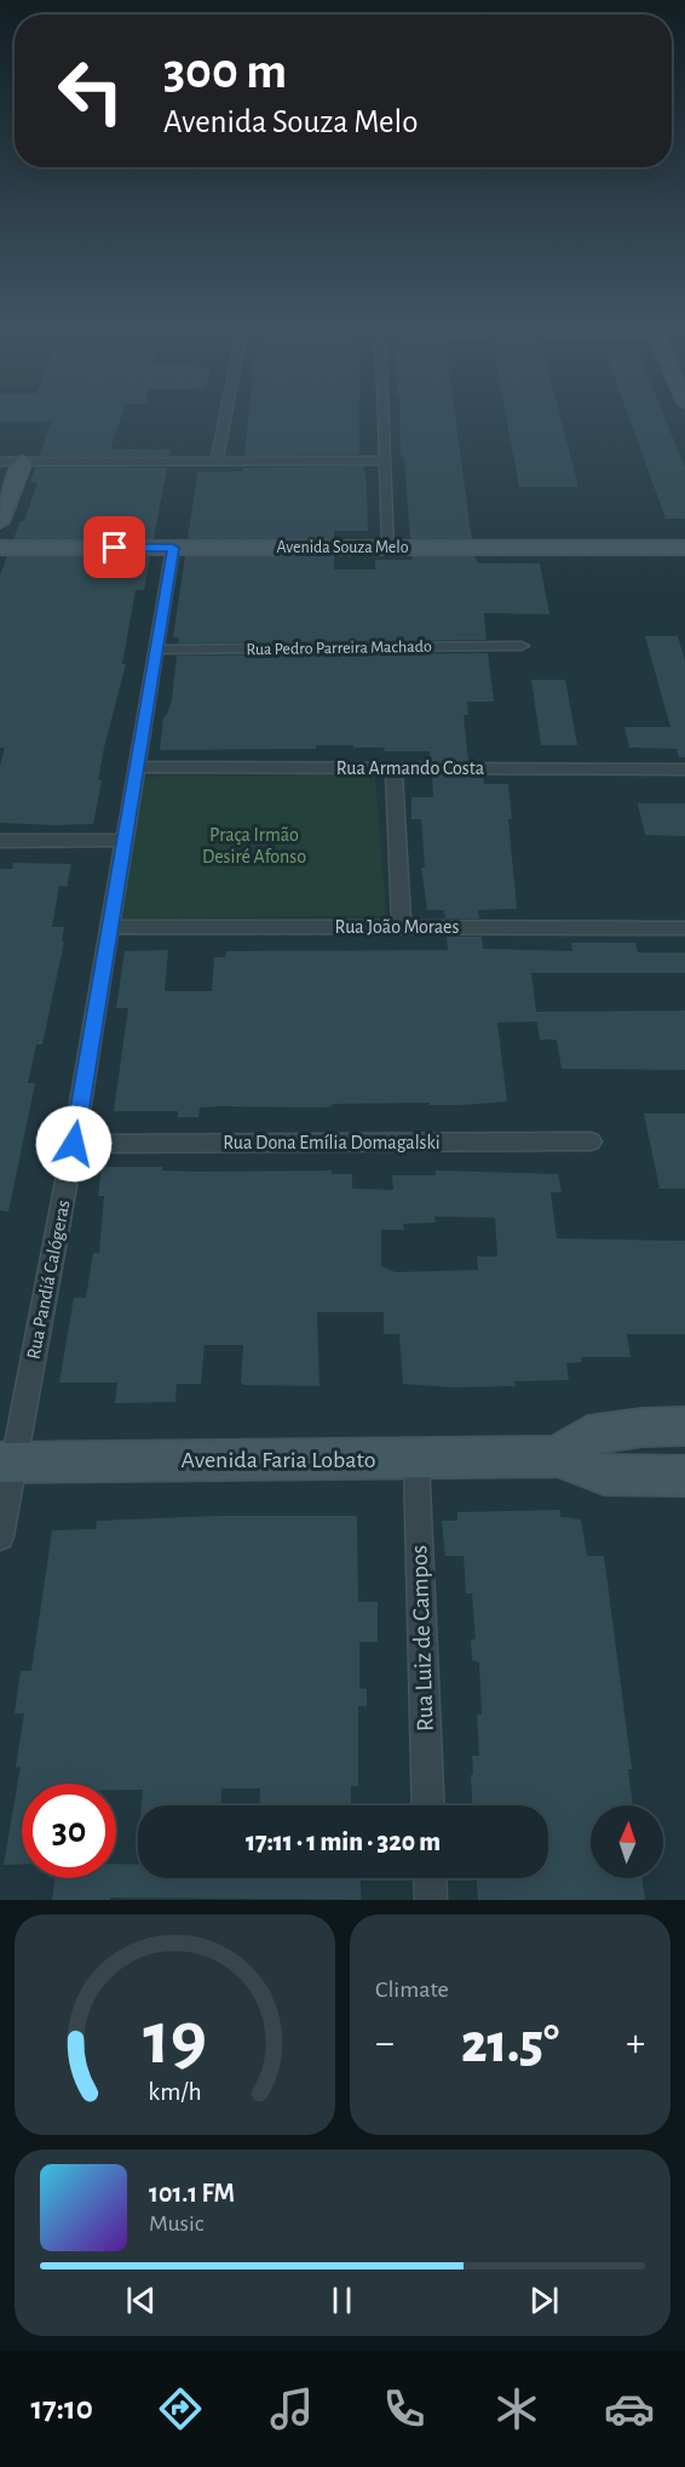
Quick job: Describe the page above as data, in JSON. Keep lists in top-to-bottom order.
{
  "streets": {
    "street": [
      "Avenida Souza Melo",
      "Rua Pedro Parreira Machado",
      "Rua Armando Costa",
      "Rua João Moraes",
      "Rua Dona Emília Domagalski",
      "Rua Pandiá Calógeras",
      "Avenida Faria Lobato",
      "Rua Luiz de Campos"
    ]
  },
  "crossings": [
    ["Avenida Souza Melo", "Rua Pandiá Calógeras"],
    ["Rua Pedro Parreira Machado", "Rua Pandiá Calógeras"],
    ["Rua Armando Costa", "Rua Pandiá Calógeras"],
    ["Rua João Moraes", "Rua Pandiá Calógeras"],
    ["Rua Dona Emília Domagalski", "Rua Pandiá Calógeras"],
    ["Rua Pandiá Calógeras", "Avenida Faria Lobato"],
    ["Avenida Faria Lobato", "Rua Luiz de Campos"]
  ],
  "parks": ["Praça Irmão Desiré Afonso"],
  "north": "top",
  "page": {
    "turn": ["300 m", "Avenida Souza Melo"],
    "limit": "30",
    "trip": "17:11 · 1 min · 320 m",
    "tile": "Climate",
    "heat": ["−", "21.5°", "+"],
    "song": ["101.1 FM", "Music"],
    "tabs": "17:10",
    "gauge": ["19", "km/h"]
  }
}
